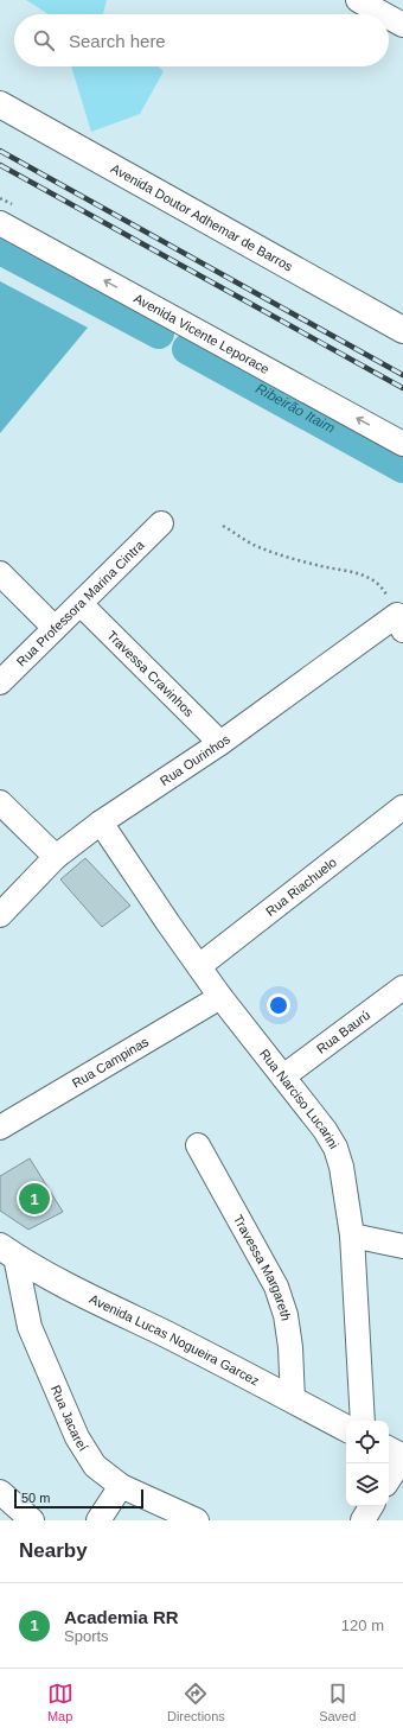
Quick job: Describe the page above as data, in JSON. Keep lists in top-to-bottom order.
{
  "streets": {
    "main road": ["Avenida Doutor Adhemar de Barros", "Avenida Lucas Nogueira Garcez"],
    "street": [
      "Avenida Vicente Leporace",
      "Rua Professora Marina Cintra",
      "Travessa Cravinhos",
      "Rua Ourinhos",
      "Rua Riachuelo",
      "Rua Baurú",
      "Rua Campinas",
      "Rua Narciso Lucarini",
      "Travessa Margareth",
      "Rua Jacareí"
    ]
  },
  "crossings": [
    ["Rua Professora Marina Cintra", "Travessa Cravinhos"],
    ["Travessa Cravinhos", "Rua Ourinhos"],
    ["Rua Ourinhos", "Rua Narciso Lucarini"],
    ["Rua Riachuelo", "Rua Narciso Lucarini"],
    ["Rua Baurú", "Rua Narciso Lucarini"],
    ["Rua Campinas", "Rua Narciso Lucarini"],
    ["Travessa Margareth", "Avenida Lucas Nogueira Garcez"],
    ["Avenida Lucas Nogueira Garcez", "Rua Jacareí"]
  ],
  "one_way": ["Avenida Vicente Leporace"],
  "water": ["Ribeirão Itaim"],
  "scale_bar": "50 m",
  "page": {
    "search": "Search here",
    "pins": "1",
    "scale": "50 m",
    "heading": "Nearby",
    "list": [
      {
        "mark": "1",
        "name": "Academia RR",
        "note": "Sports",
        "value": "120 m"
      }
    ],
    "nav": ["Map", "Directions", "Saved"]
  }
}
